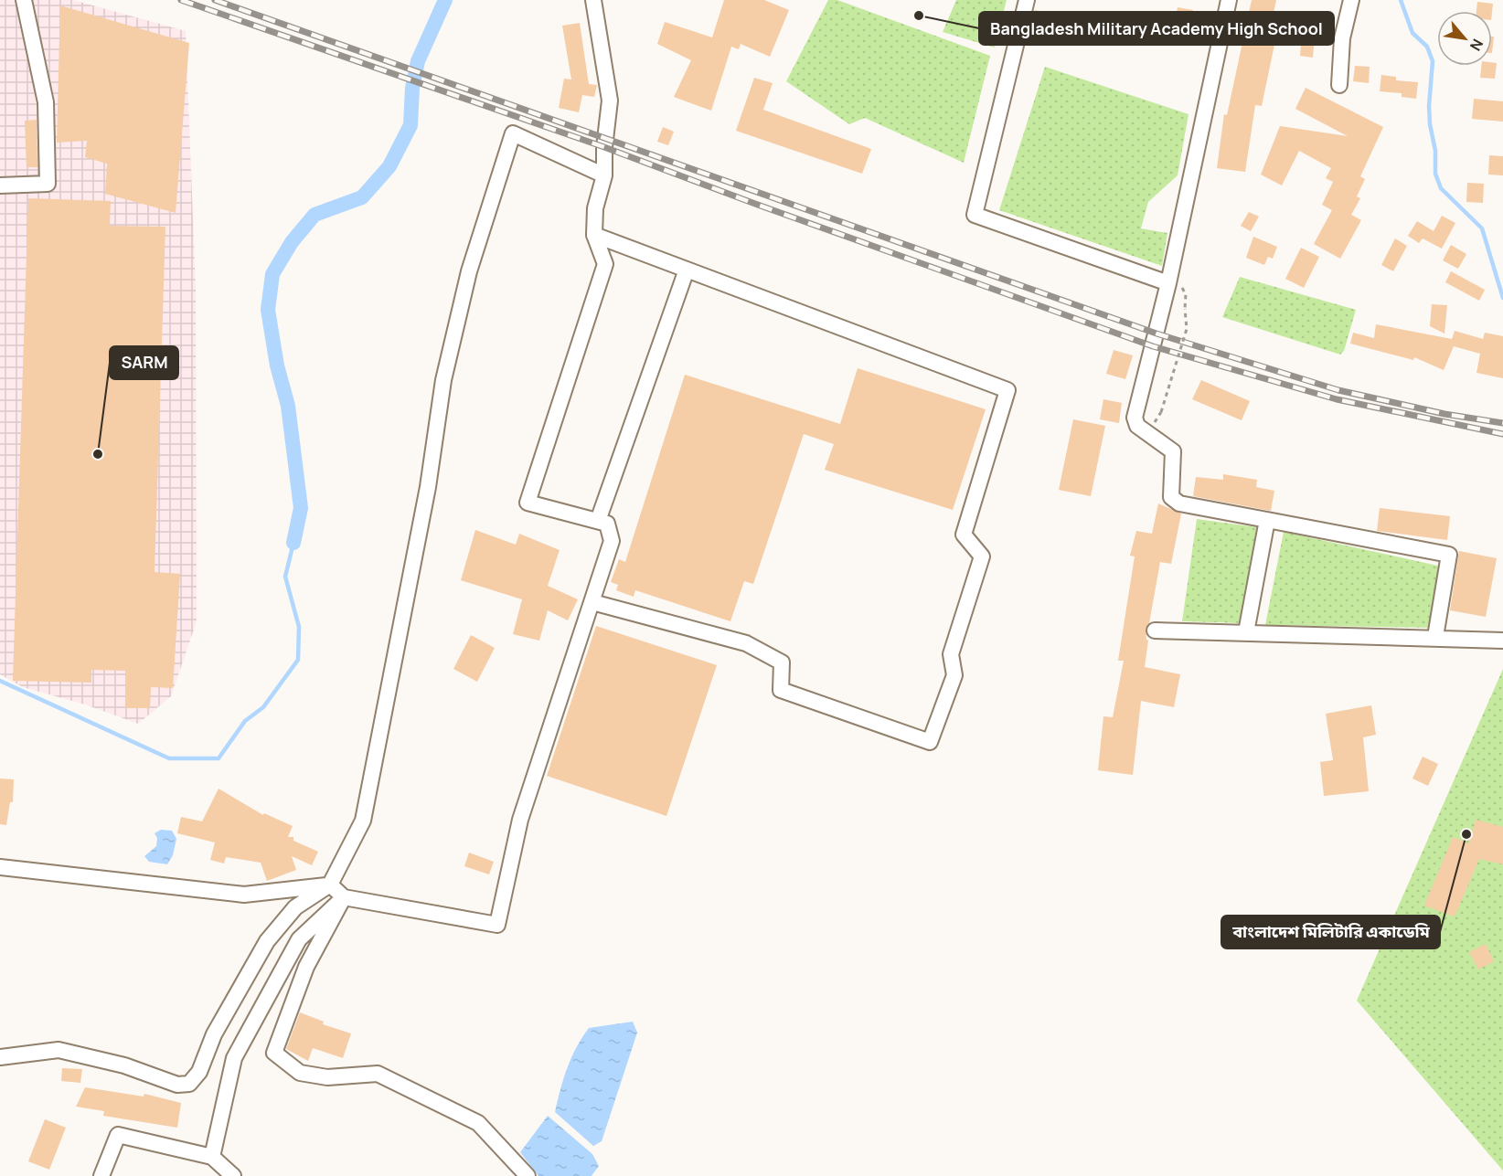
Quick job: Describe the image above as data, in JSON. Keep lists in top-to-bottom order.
{
  "places": ["Bangladesh Military Academy High School", "SARM", "বাংলাদেশ মিলিটারি একাডেমি"],
  "north": "bottom right"
}
